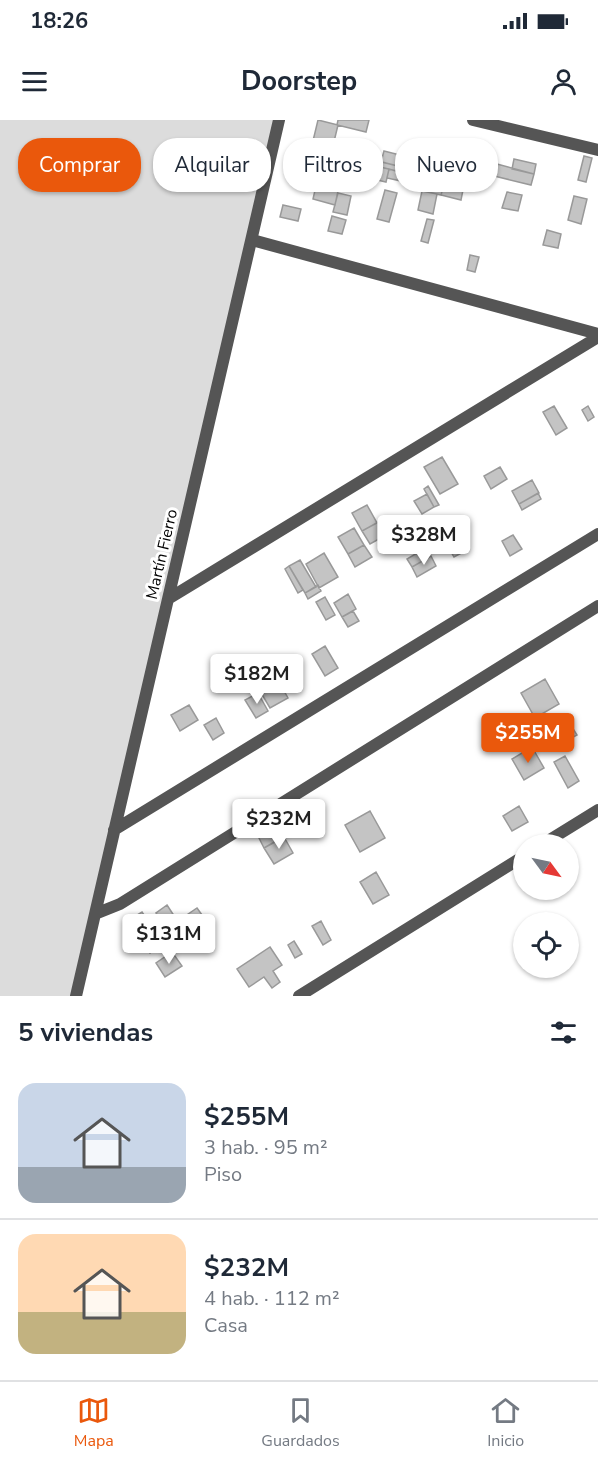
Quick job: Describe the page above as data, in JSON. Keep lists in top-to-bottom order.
{
  "streets": {
    "street": ["Martín Fierro"]
  },
  "north": "bottom right",
  "page": {
    "status": "18:26",
    "header": "Doorstep",
    "chip": [
      "Comprar",
      "Alquilar",
      "Filtros",
      "Nuevo"
    ],
    "price": [
      "$328M",
      "$182M",
      "$255M",
      "$232M",
      "$131M"
    ],
    "heading": "5 viviendas",
    "list": [
      {
        "name": "$255M",
        "note": "3 hab. · 95 m² · Piso"
      },
      {
        "name": "$232M",
        "note": "4 hab. · 112 m² · Casa"
      }
    ],
    "tabs": ["Mapa", "Guardados", "Inicio"]
  }
}
